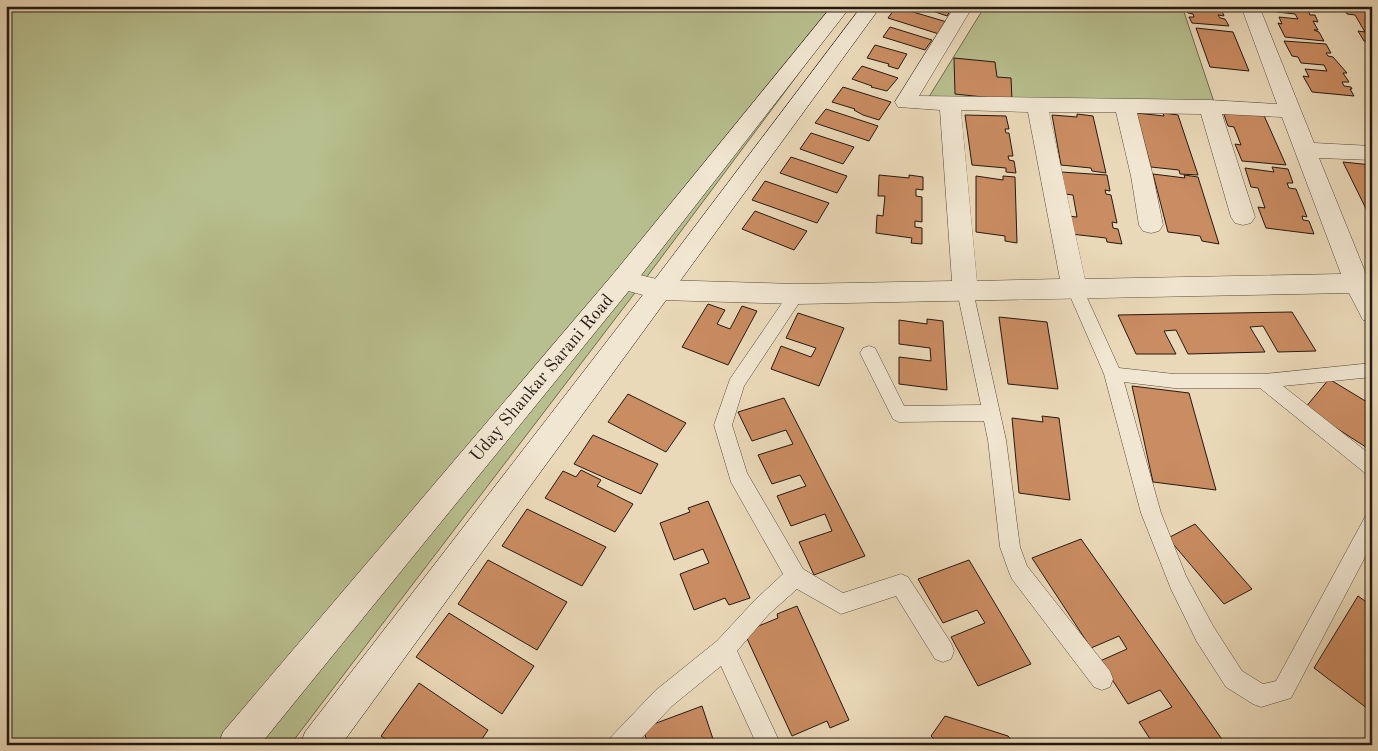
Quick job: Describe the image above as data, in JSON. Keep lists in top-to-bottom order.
{
  "streets": {
    "street": ["Uday Shankar Sarani Road"]
  }
}
